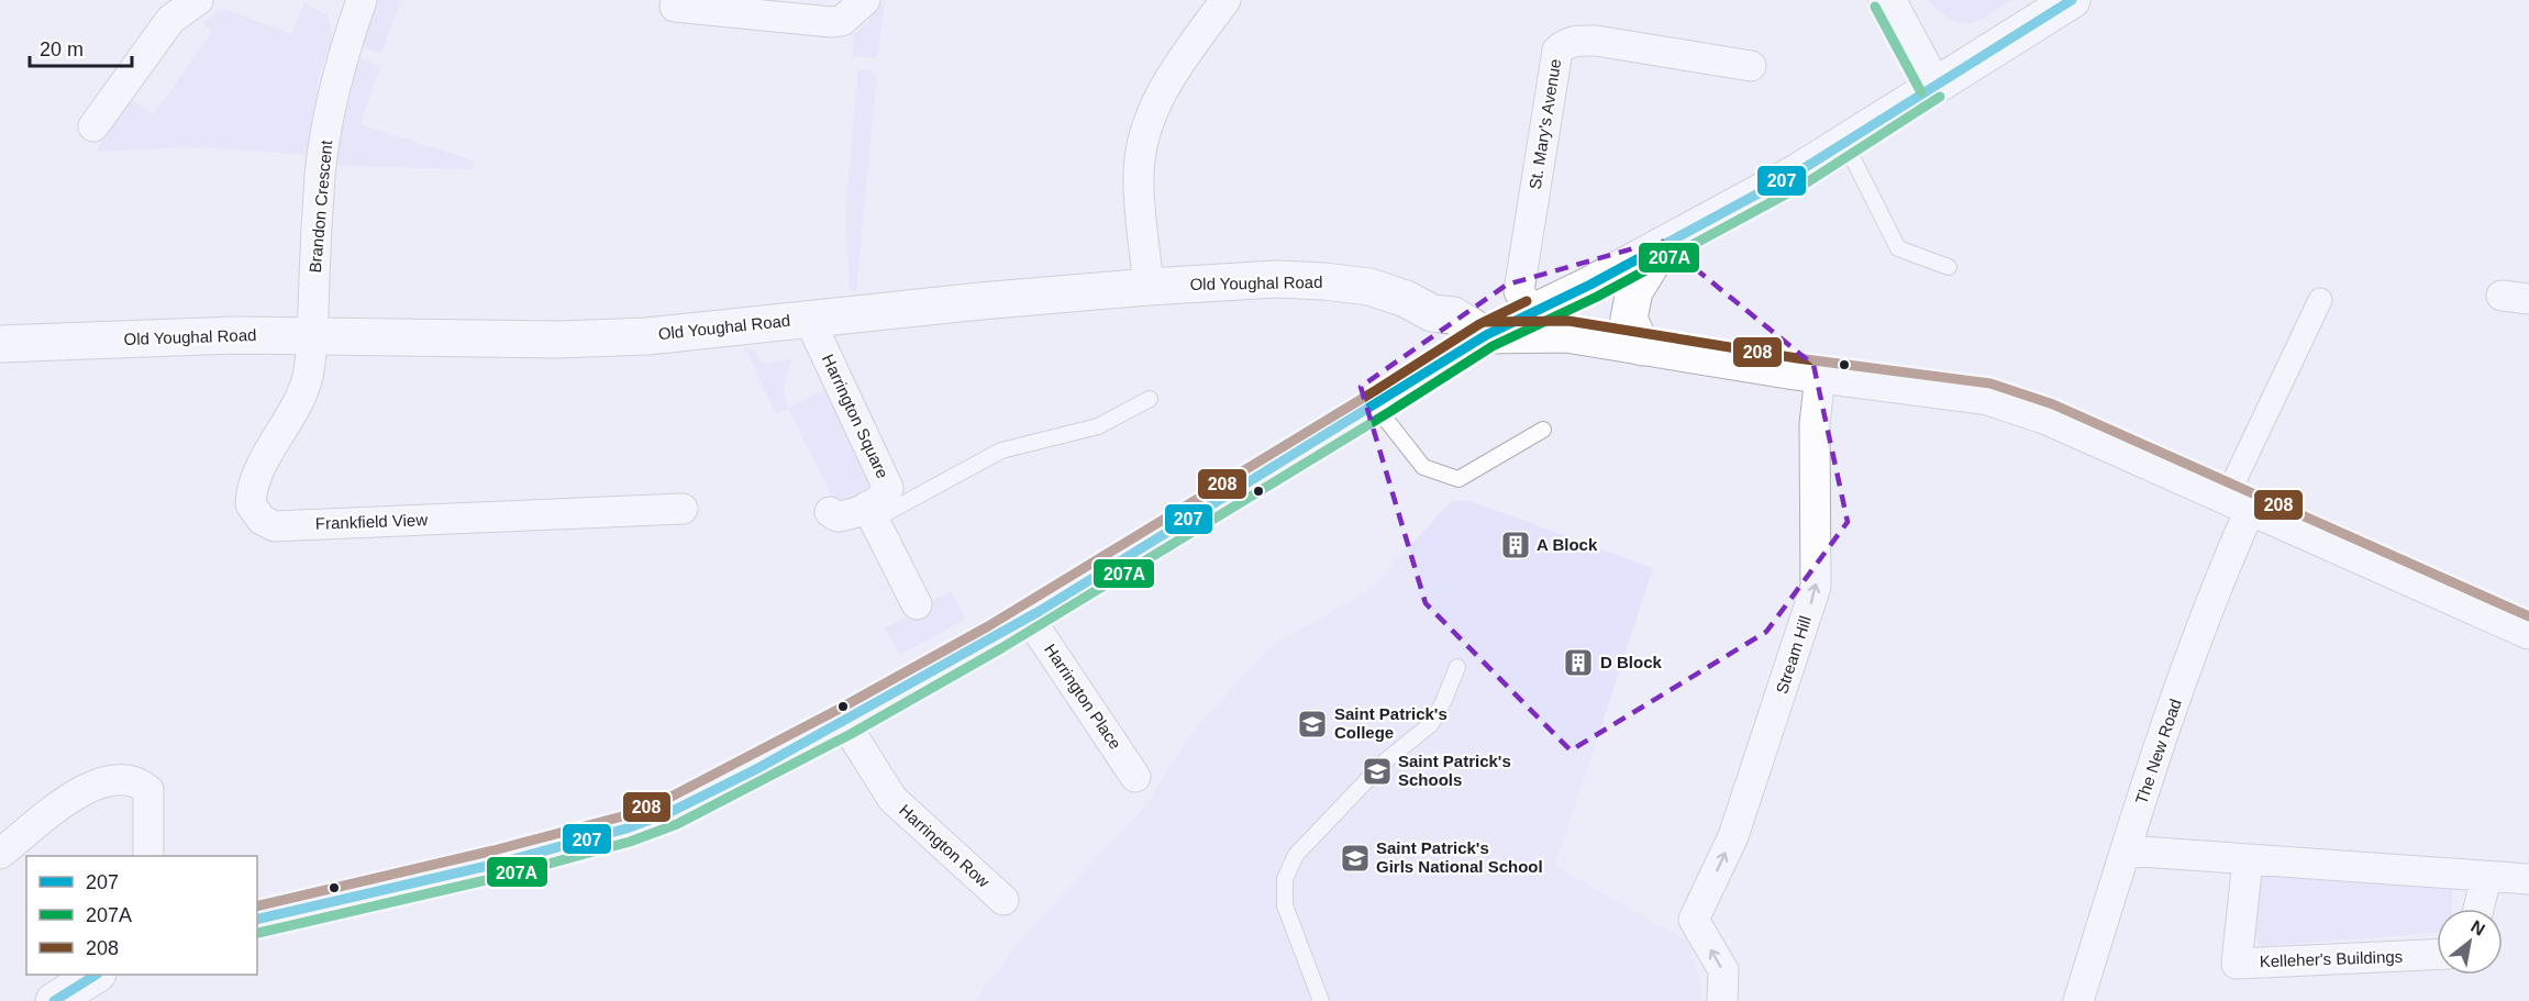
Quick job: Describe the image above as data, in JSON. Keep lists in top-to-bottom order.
{
  "streets": {
    "street": [
      "St. Mary's Avenue",
      "Brandon Crescent",
      "Old Youghal Road",
      "Harrington Square",
      "Frankfield View",
      "Stream Hill",
      "Harrington Place",
      "The New Road",
      "Harrington Row",
      "Kelleher's Buildings"
    ]
  },
  "crossings": [
    ["Brandon Crescent", "Old Youghal Road"],
    ["Brandon Crescent", "Frankfield View"],
    ["Old Youghal Road", "Harrington Square"],
    ["Old Youghal Road", "Frankfield View"]
  ],
  "one_way": ["Stream Hill"],
  "places": {
    "building": ["A Block", "D Block"],
    "school or university": ["Saint Patrick's College", "Saint Patrick's Schools", "Saint Patrick's Girls National School"]
  },
  "lines": ["transit line 207", "transit line 207A", "transit line 208"],
  "legend": ["207", "207A", "208"],
  "scale_bar": "20 m",
  "north": "top right"
}
